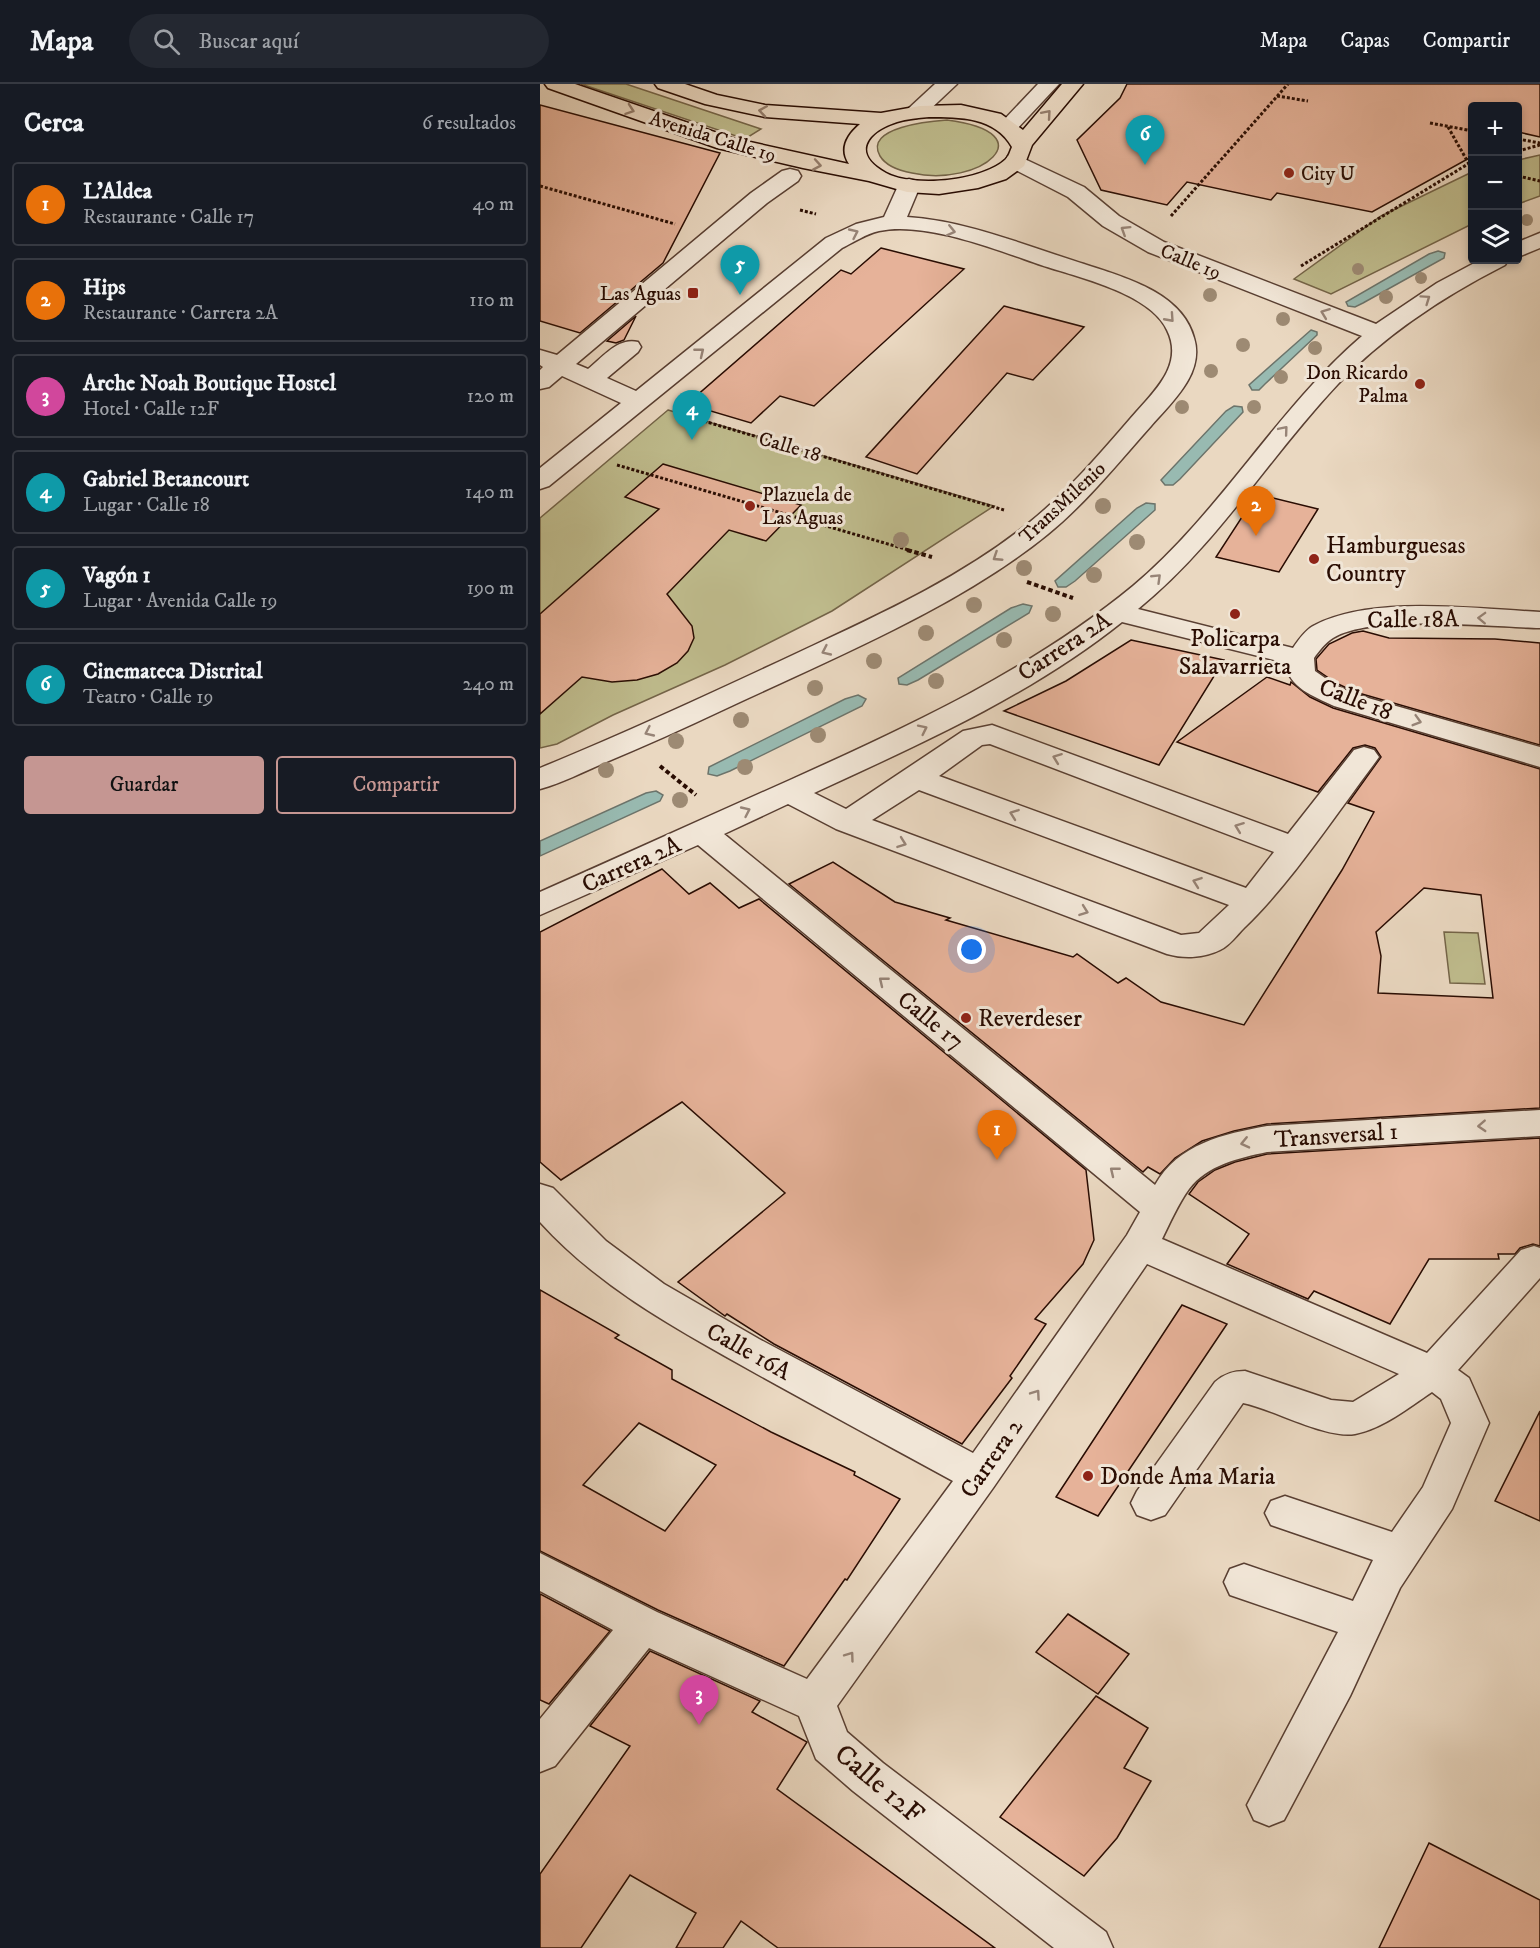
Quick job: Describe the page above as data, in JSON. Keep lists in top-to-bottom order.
{
  "streets": {
    "main road": ["Avenida Calle 19"],
    "street": [
      "Calle 19",
      "Calle 18",
      "TransMilenio",
      "Calle 18A",
      "Carrera 2A",
      "Calle 17",
      "Transversal 1",
      "Calle 16A",
      "Carrera 2",
      "Calle 12F"
    ]
  },
  "crossings": [
    ["Avenida Calle 19", "Calle 19"],
    ["Calle 19", "Carrera 2A"],
    ["Calle 18", "TransMilenio"],
    ["Calle 18", "Calle 18A"],
    ["Calle 18", "Carrera 2A"],
    ["Carrera 2A", "Calle 17"],
    ["Calle 17", "Transversal 1"],
    ["Calle 17", "Carrera 2"],
    ["Transversal 1", "Carrera 2"],
    ["Calle 16A", "Carrera 2"],
    ["Carrera 2", "Calle 12F"]
  ],
  "one_way": [
    "Calle 19",
    "Calle 18A",
    "Carrera 2A",
    "Transversal 1",
    "Carrera 2"
  ],
  "places": {
    "other": [
      "City U",
      "Don Ricardo Palma",
      "Plazuela de Las Aguas",
      "Hamburguesas Country",
      "Policarpa Salavarrieta",
      "Reverdeser",
      "Donde Ama Maria"
    ],
    "transit": ["Las Aguas"]
  },
  "page": {
    "header": "Mapa",
    "search": "Buscar aquí",
    "nav": ["Mapa", "Capas", "Compartir"],
    "heading": ["Cerca", "6 resultados"],
    "map_buttons": ["+", "−"],
    "pins": [
      "6",
      "5",
      "4",
      "2",
      "1",
      "3"
    ],
    "list": [
      {
        "mark": "1",
        "name": "L'Aldea",
        "note": "Restaurante · Calle 17",
        "value": "40 m"
      },
      {
        "mark": "2",
        "name": "Hips",
        "note": "Restaurante · Carrera 2A",
        "value": "110 m"
      },
      {
        "mark": "3",
        "name": "Arche Noah Boutique Hostel",
        "note": "Hotel · Calle 12F",
        "value": "120 m"
      },
      {
        "mark": "4",
        "name": "Gabriel Betancourt",
        "note": "Lugar · Calle 18",
        "value": "140 m"
      },
      {
        "mark": "5",
        "name": "Vagón 1",
        "note": "Lugar · Avenida Calle 19",
        "value": "190 m"
      },
      {
        "mark": "6",
        "name": "Cinemateca Distrital",
        "note": "Teatro · Calle 19",
        "value": "240 m"
      }
    ],
    "buttons": ["Guardar", "Compartir"]
  }
}
